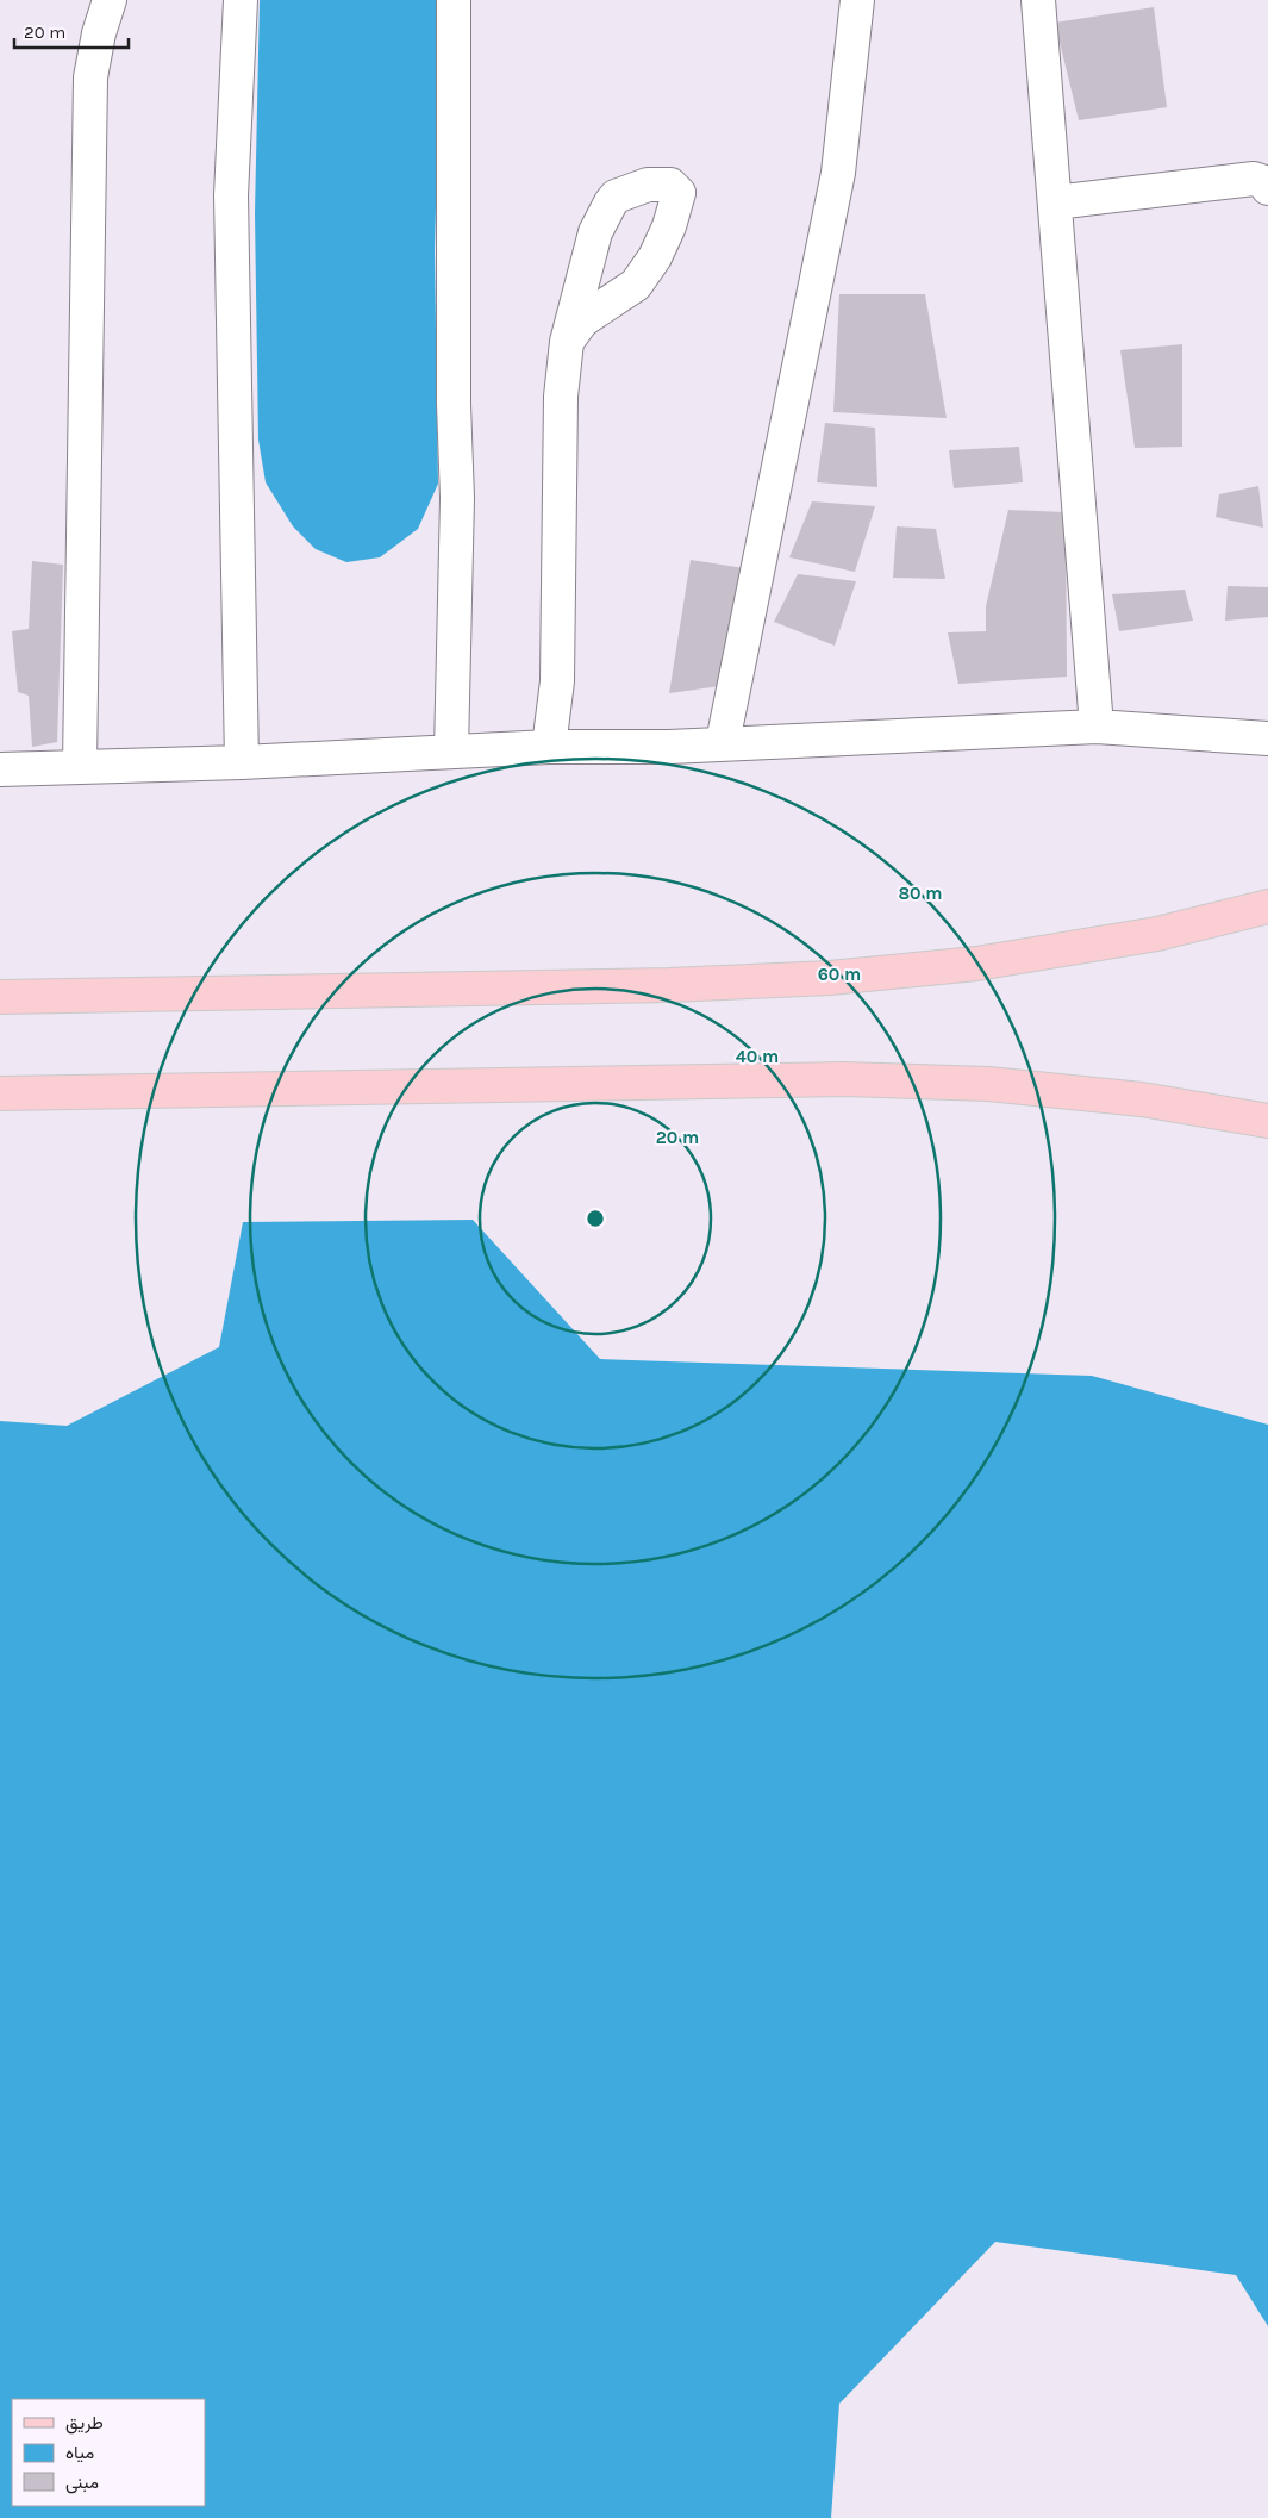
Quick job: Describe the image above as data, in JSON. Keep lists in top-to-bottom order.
{
  "legend": ["طريق", "مياه", "مبنى"],
  "scale_bar": "20 m",
  "rings": [
    "80 m",
    "60 m",
    "40 m",
    "20 m"
  ]
}
